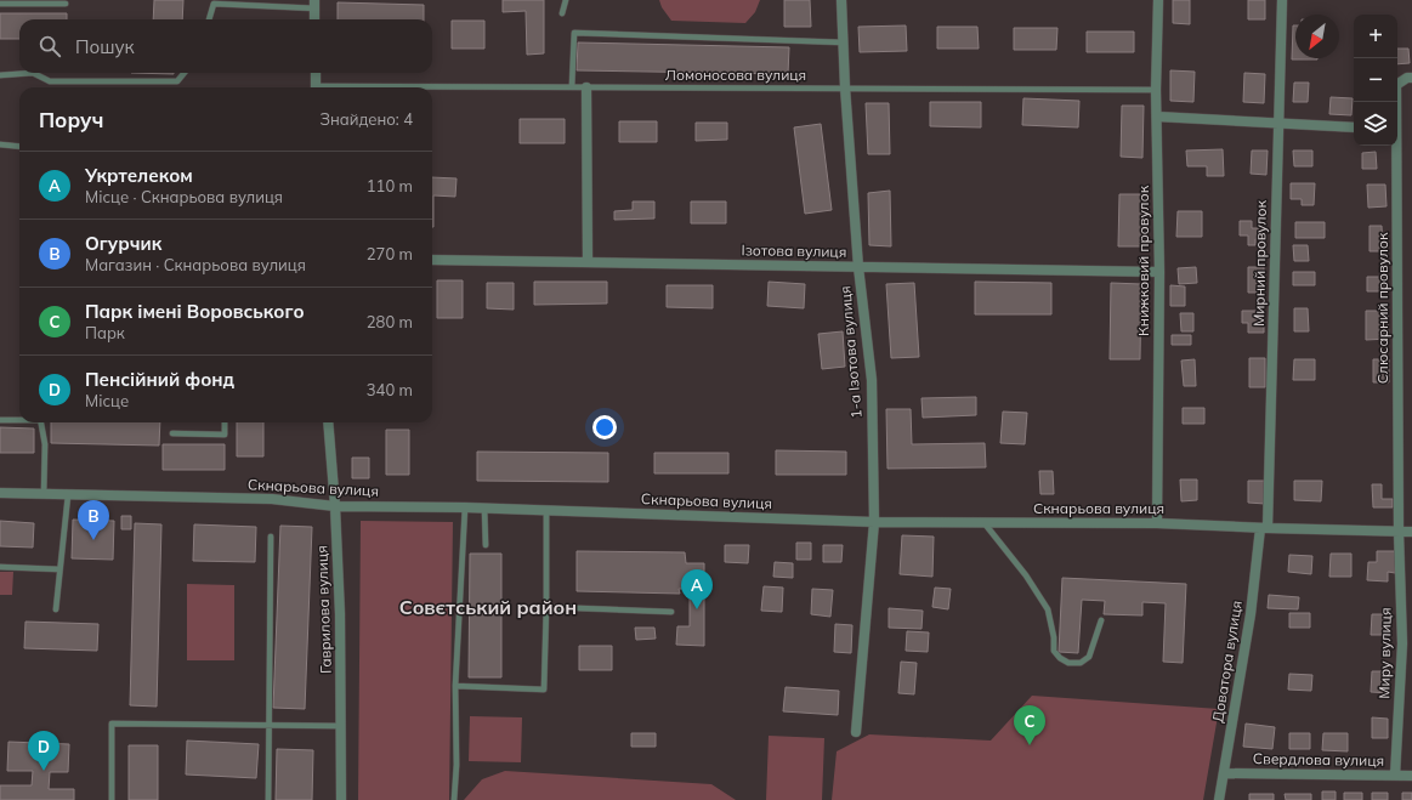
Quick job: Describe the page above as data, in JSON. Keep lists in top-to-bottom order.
{
  "streets": {
    "street": [
      "Ізотова вулиця",
      "Книжковий провулок",
      "Мирний провулок",
      "Слюсарний провулок",
      "1-а Ізотова вулиця",
      "Скнарьова вулиця",
      "Гаврилова вулиця",
      "Миру вулиця",
      "Доватора вулиця",
      "Свердлова вулиця"
    ],
    "lane": ["Ломоносова вулиця"]
  },
  "crossings": [
    ["Ломоносова вулиця", "Книжковий провулок"],
    ["Ломоносова вулиця", "1-а Ізотова вулиця"],
    ["Ізотова вулиця", "Книжковий провулок"],
    ["Ізотова вулиця", "1-а Ізотова вулиця"],
    ["Книжковий провулок", "Скнарьова вулиця"],
    ["Мирний провулок", "Скнарьова вулиця"],
    ["Мирний провулок", "Доватора вулиця"],
    ["Слюсарний провулок", "Скнарьова вулиця"],
    ["Слюсарний провулок", "Миру вулиця"],
    ["1-а Ізотова вулиця", "Скнарьова вулиця"],
    ["Скнарьова вулиця", "Гаврилова вулиця"],
    ["Скнарьова вулиця", "Миру вулиця"],
    ["Скнарьова вулиця", "Доватора вулиця"],
    ["Миру вулиця", "Свердлова вулиця"],
    ["Доватора вулиця", "Свердлова вулиця"]
  ],
  "districts": ["Совєтський район"],
  "north": "bottom left",
  "page": {
    "map_buttons": ["+", "−"],
    "search": "Пошук",
    "heading": ["Поруч", "Знайдено: 4"],
    "list": [
      {
        "mark": "A",
        "name": "Укртелеком",
        "note": "Місце · Скнарьова вулиця",
        "value": "110 m"
      },
      {
        "mark": "B",
        "name": "Огурчик",
        "note": "Магазин · Скнарьова вулиця",
        "value": "270 m"
      },
      {
        "mark": "C",
        "name": "Парк імені Воровського",
        "note": "Парк",
        "value": "280 m"
      },
      {
        "mark": "D",
        "name": "Пенсійний фонд",
        "note": "Місце",
        "value": "340 m"
      }
    ],
    "pins": [
      "B",
      "A",
      "C",
      "D"
    ]
  }
}
